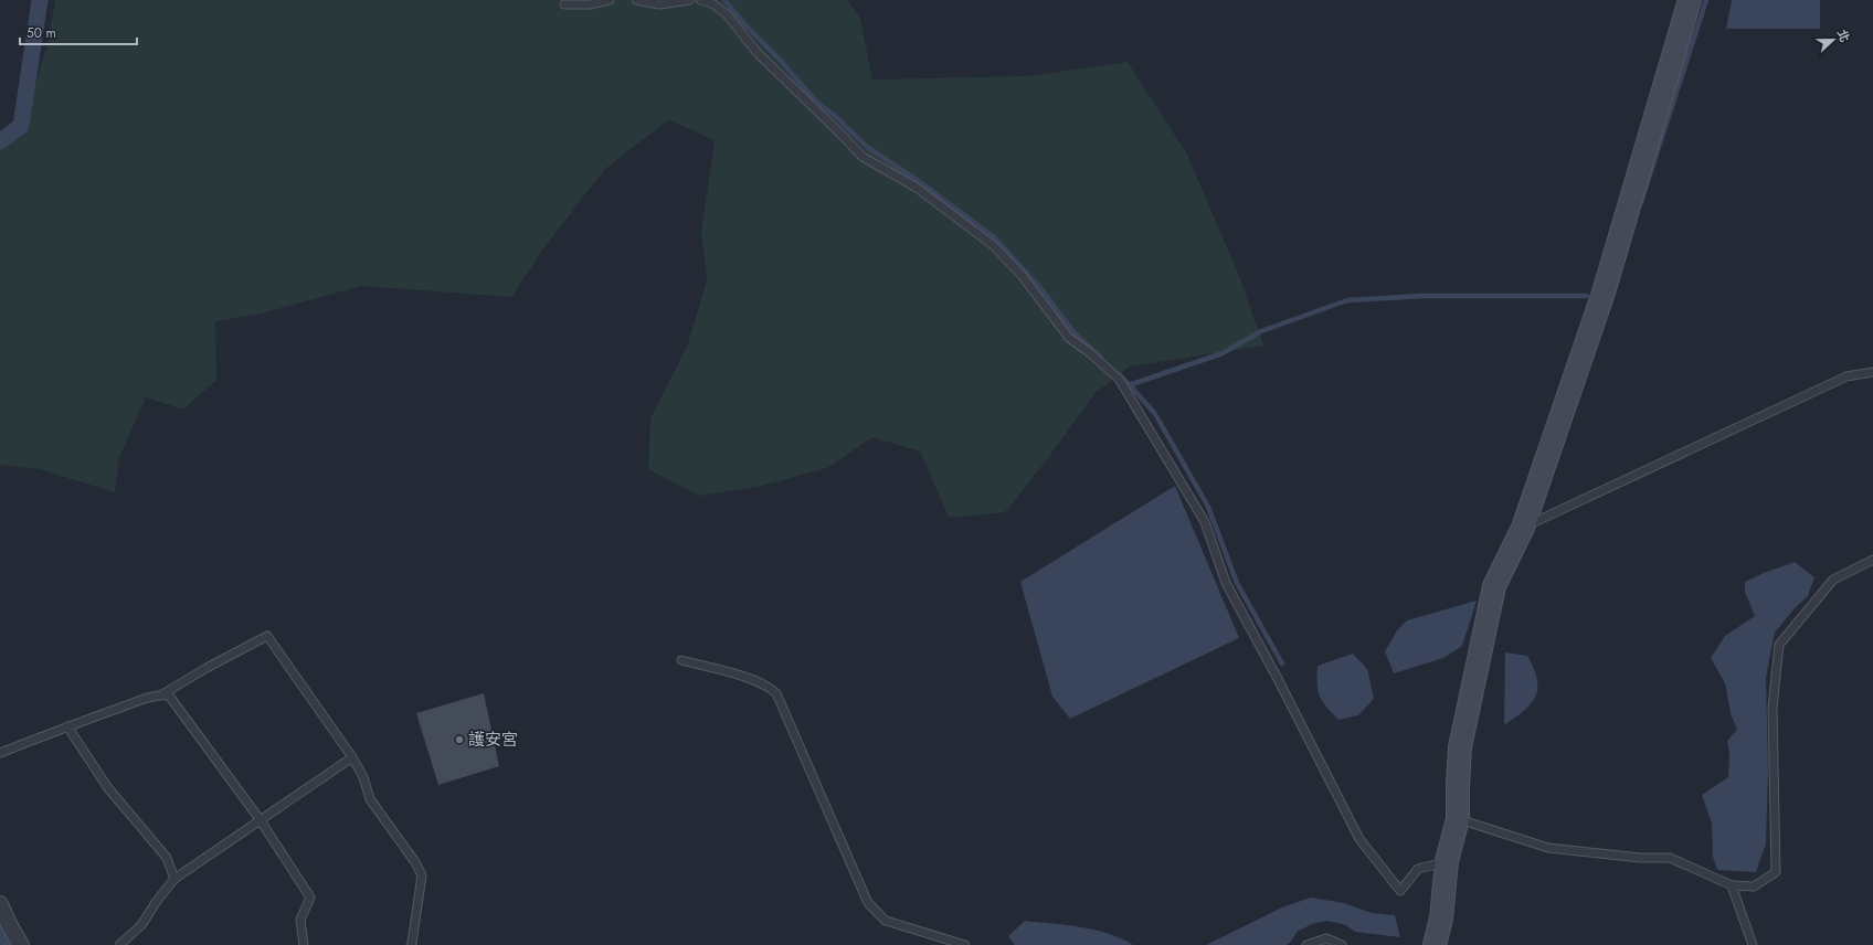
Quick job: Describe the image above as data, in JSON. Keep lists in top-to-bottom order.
{
  "places": ["護安宮"],
  "scale_bar": "50 m",
  "north": "right"
}
